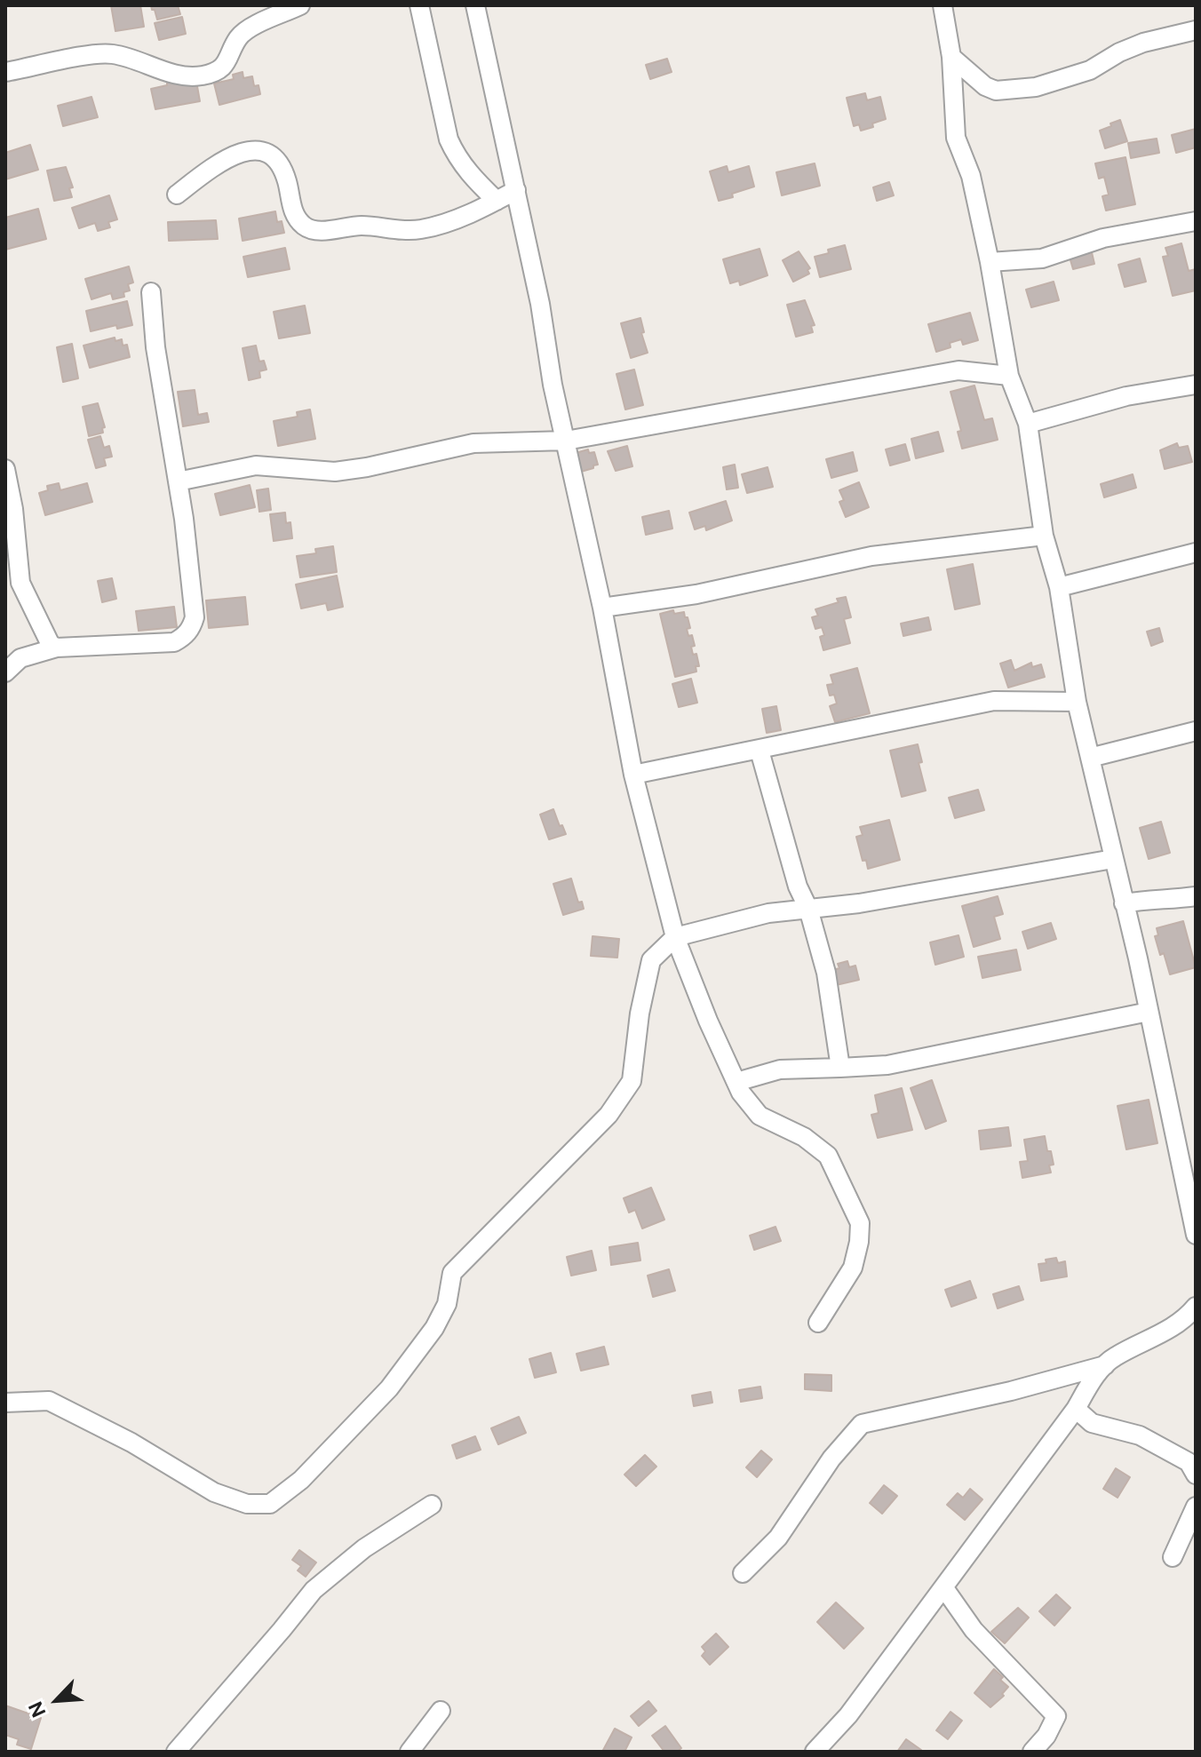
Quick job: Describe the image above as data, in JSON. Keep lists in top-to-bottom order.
{
  "north": "bottom left"
}
